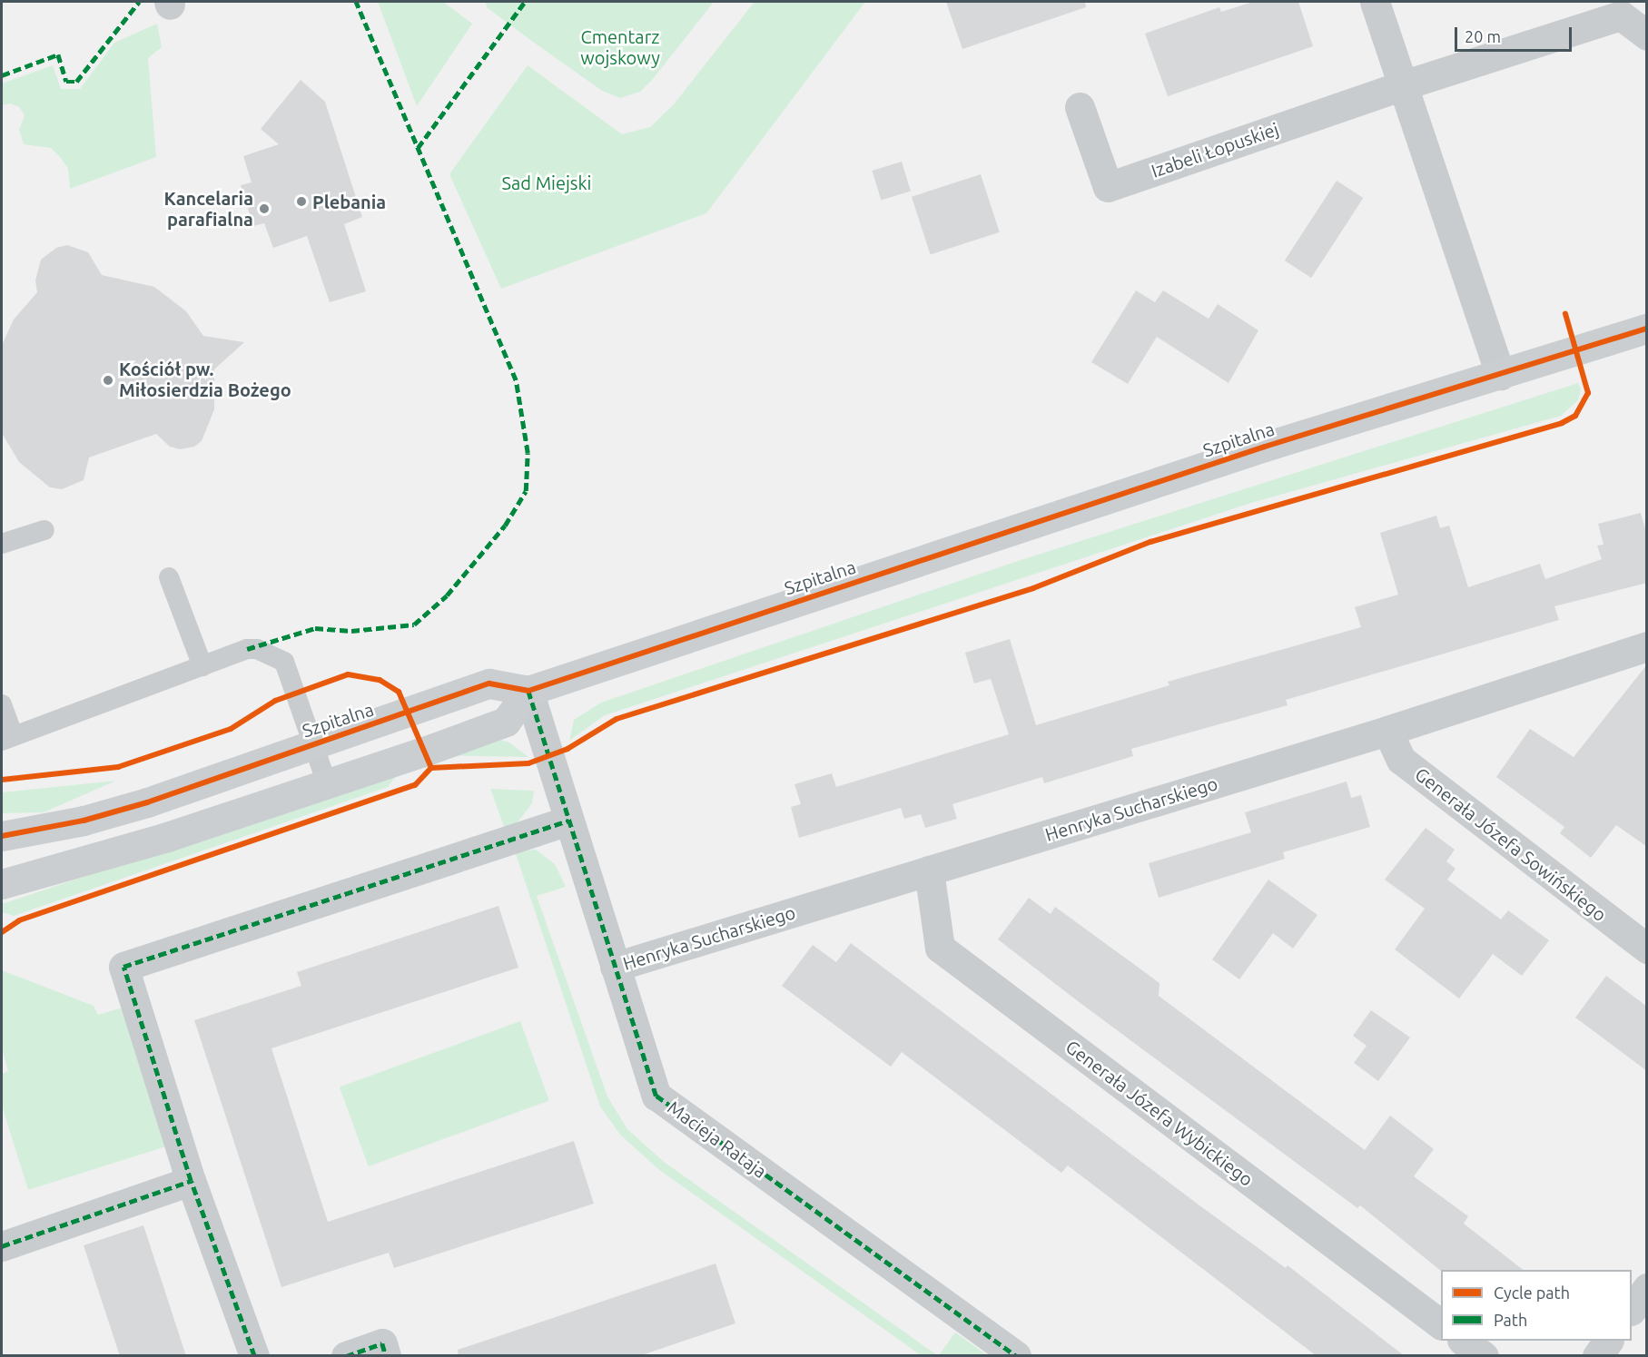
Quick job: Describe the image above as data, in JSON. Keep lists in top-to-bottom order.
{
  "streets": {
    "street": [
      "Izabeli Łopuskiej",
      "Szpitalna",
      "Henryka Sucharskiego",
      "Generała Józefa Sowińskiego",
      "Generała Józefa Wybickiego",
      "Macieja Rataja"
    ]
  },
  "crossings": [
    ["Szpitalna", "Macieja Rataja"],
    ["Henryka Sucharskiego", "Generała Józefa Sowińskiego"],
    ["Henryka Sucharskiego", "Generała Józefa Wybickiego"],
    ["Henryka Sucharskiego", "Macieja Rataja"]
  ],
  "parks": ["Cmentarz wojskowy", "Sad Miejski"],
  "places": ["Plebania", "Kancelaria parafialna", "Kościół pw. Miłosierdzia Bożego"],
  "legend": ["Cycle path", "Path"],
  "scale_bar": "20 m"
}
